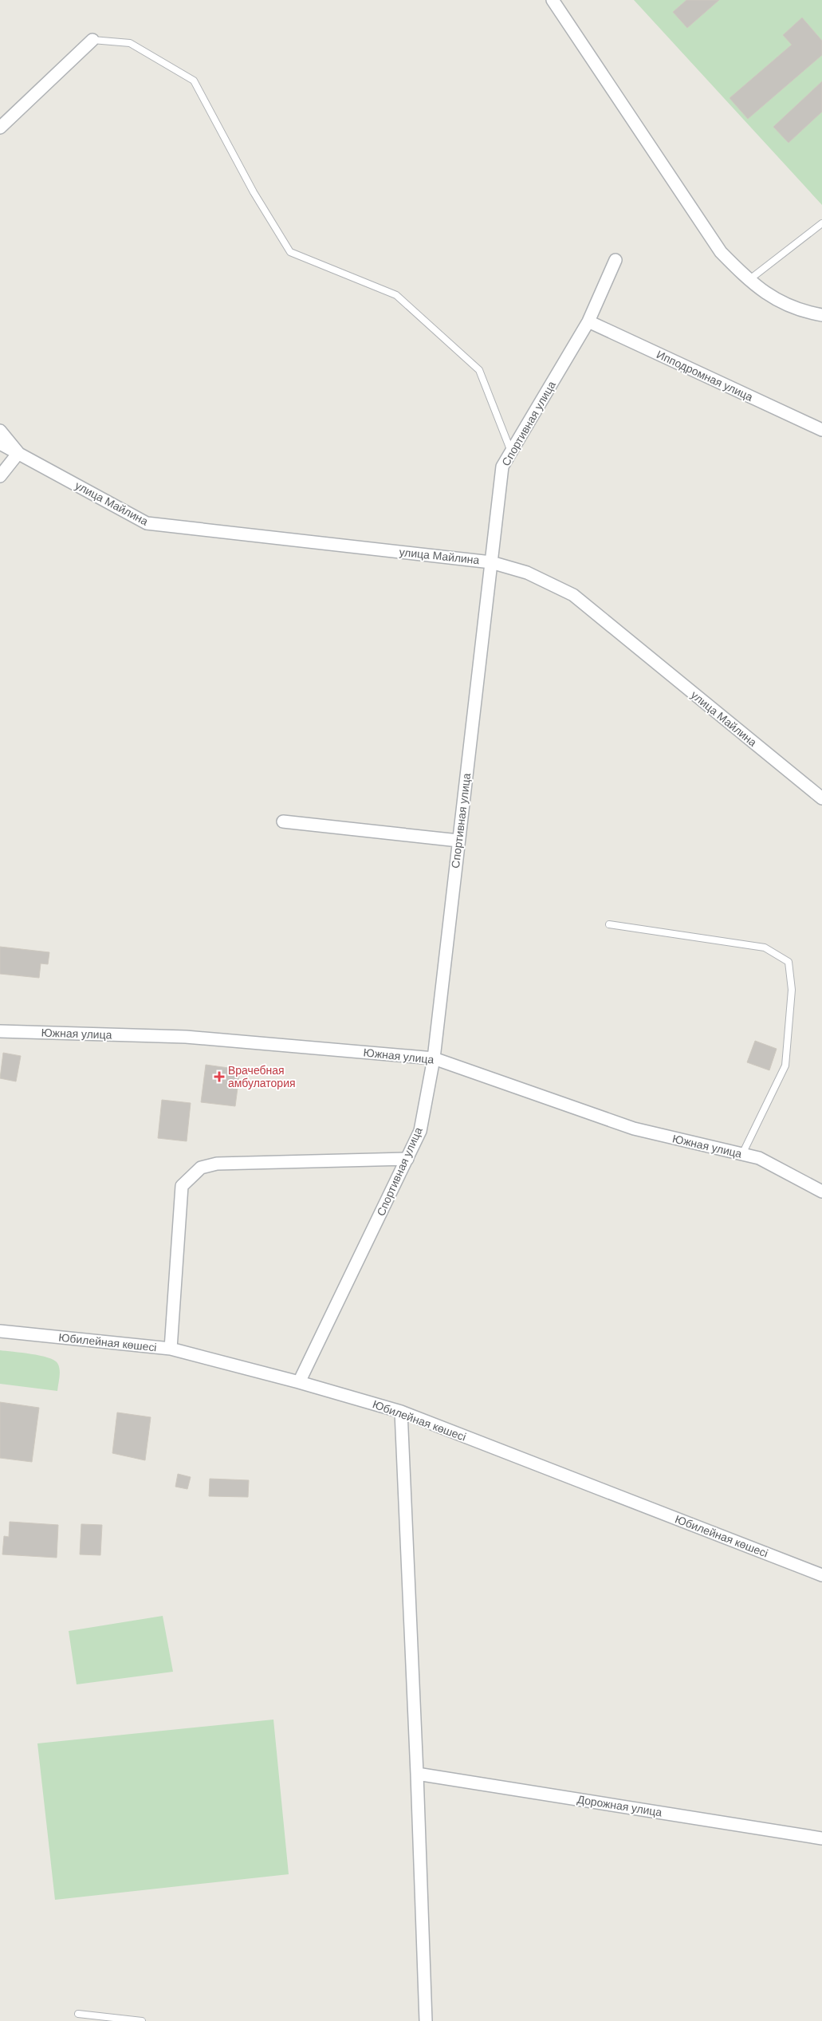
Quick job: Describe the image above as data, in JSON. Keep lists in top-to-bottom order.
{
  "streets": {
    "street": [
      "Ипподромная улица",
      "Спортивная улица",
      "улица Майлина",
      "Южная улица",
      "Юбилейная көшесі",
      "Дорожная улица"
    ]
  },
  "crossings": [
    ["Ипподромная улица", "Спортивная улица"],
    ["Спортивная улица", "улица Майлина"],
    ["Спортивная улица", "Южная улица"],
    ["Спортивная улица", "Юбилейная көшесі"]
  ],
  "places": {
    "health": ["Врачебная амбулатория"]
  }
}
